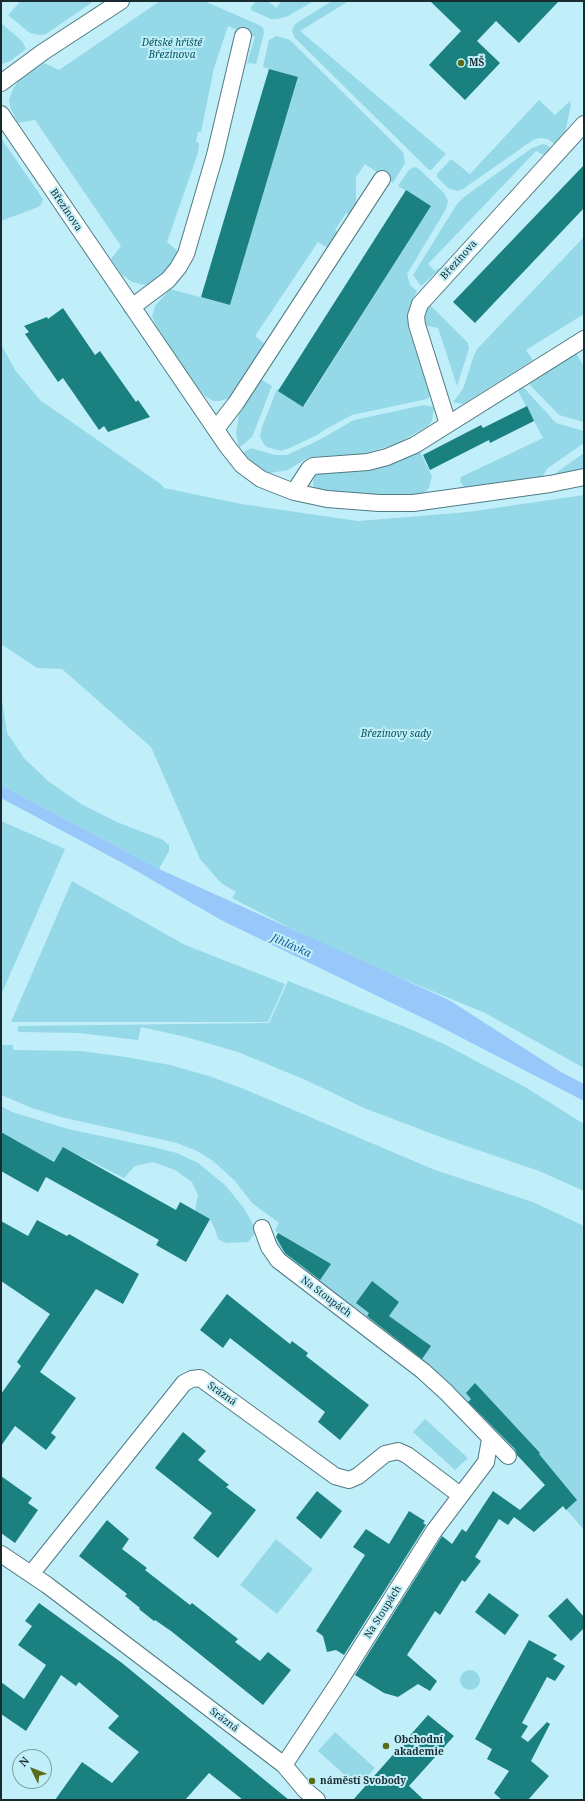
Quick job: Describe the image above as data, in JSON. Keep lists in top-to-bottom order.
{
  "streets": {
    "street": ["Březinova", "Na Stoupách", "Srázná"]
  },
  "crossings": [
    ["Na Stoupách", "Srázná"]
  ],
  "water": ["Jihlávka"],
  "parks": ["Dětské hřiště Březinova", "Březinovy sady"],
  "places": ["MŠ", "Obchodní akademie", "náměstí Svobody"],
  "north": "top left"
}
